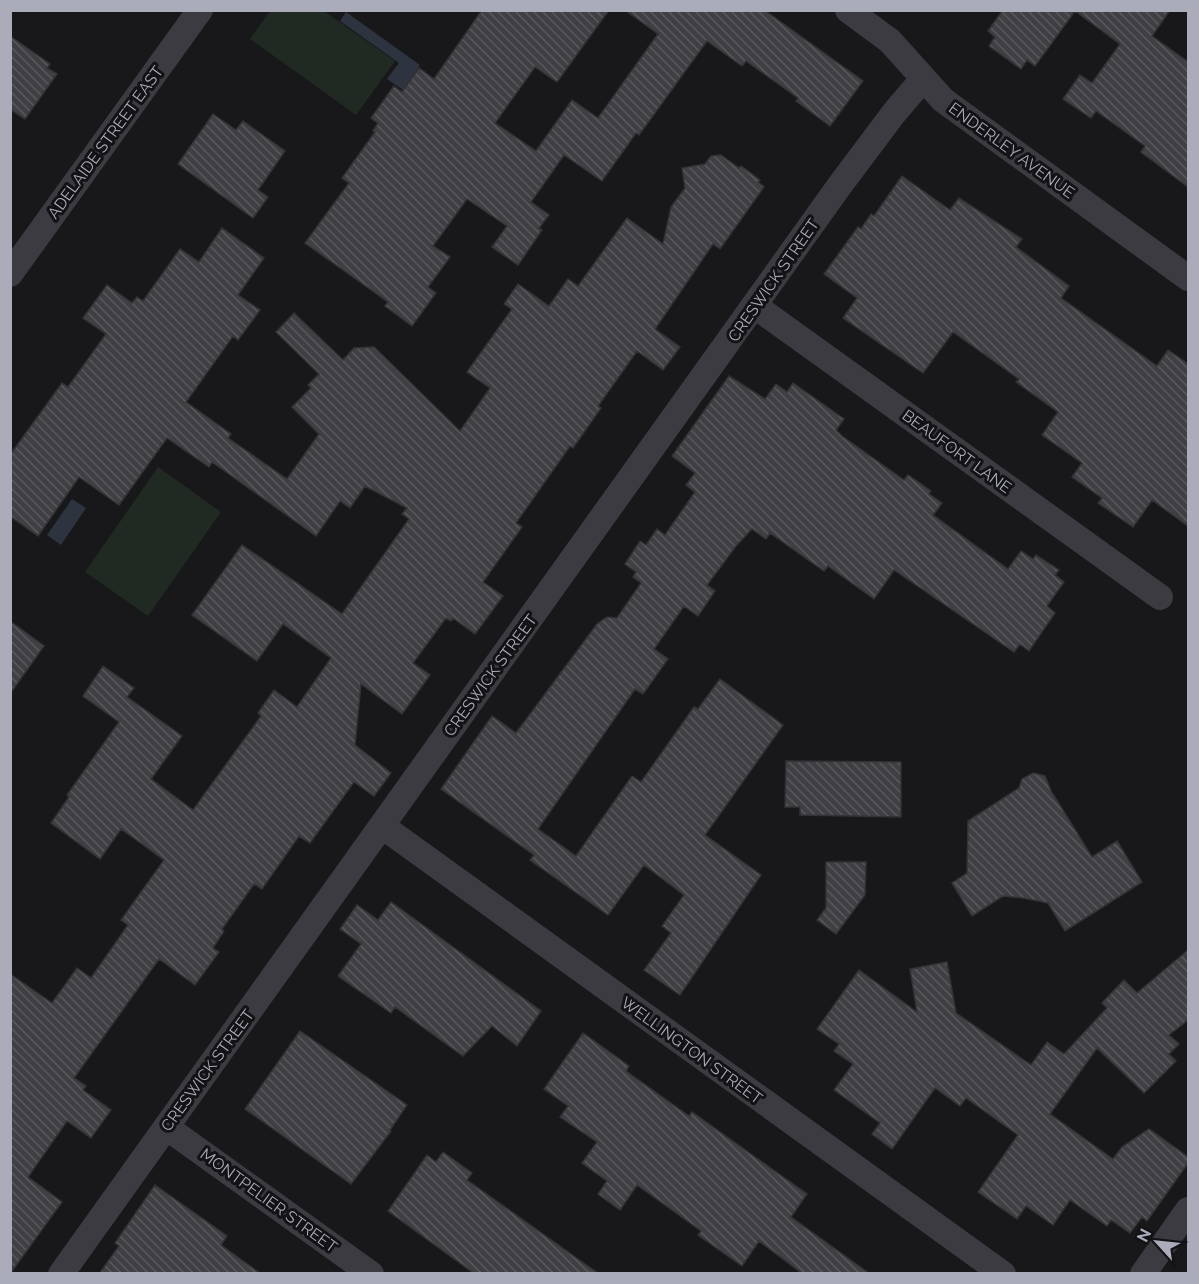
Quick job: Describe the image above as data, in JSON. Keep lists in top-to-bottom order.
{
  "streets": {
    "street": [
      "ADELAIDE STREET EAST",
      "ENDERLEY AVENUE",
      "CRESWICK STREET",
      "BEAUFORT LANE",
      "WELLINGTON STREET",
      "MONTPELIER STREET"
    ]
  },
  "crossings": [
    ["ENDERLEY AVENUE", "CRESWICK STREET"],
    ["CRESWICK STREET", "BEAUFORT LANE"],
    ["CRESWICK STREET", "WELLINGTON STREET"],
    ["CRESWICK STREET", "MONTPELIER STREET"]
  ],
  "north": "top left"
}
